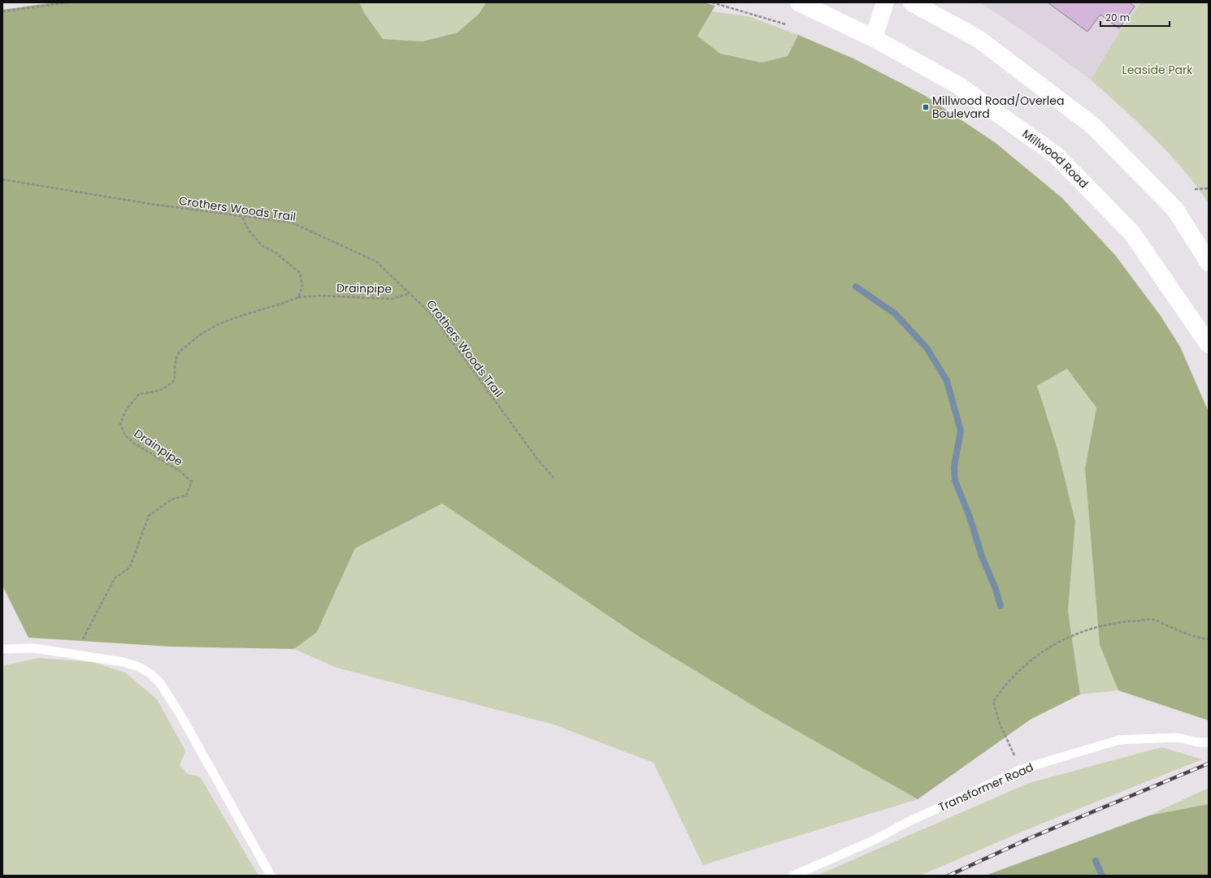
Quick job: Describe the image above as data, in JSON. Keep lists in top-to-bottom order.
{
  "streets": {
    "main road": ["Millwood Road"],
    "lane": ["Transformer Road"],
    "path": ["Crothers Woods Trail", "Drainpipe"]
  },
  "crossings": [
    ["Crothers Woods Trail", "Drainpipe"]
  ],
  "parks": ["Leaside Park"],
  "places": {
    "transit": ["Millwood Road/Overlea Boulevard"]
  },
  "scale_bar": "20 m"
}
